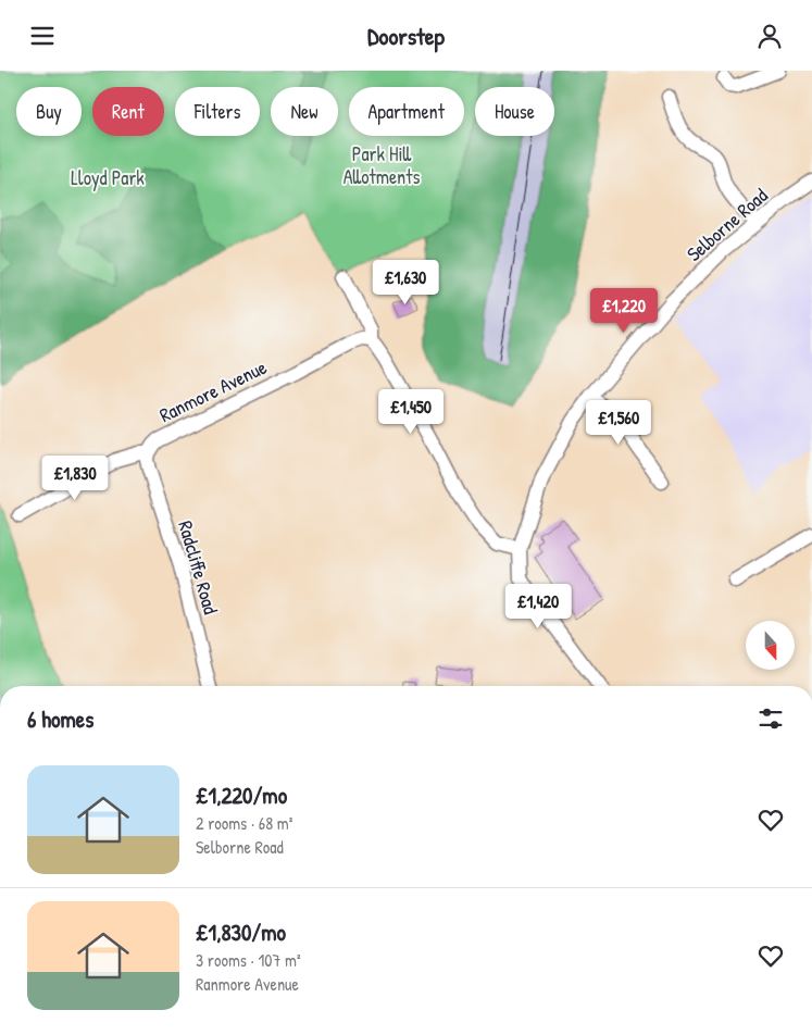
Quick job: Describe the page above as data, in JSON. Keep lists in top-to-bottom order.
{
  "streets": {
    "street": ["Selborne Road", "Ranmore Avenue", "Radcliffe Road"]
  },
  "crossings": [
    ["Ranmore Avenue", "Radcliffe Road"]
  ],
  "parks": ["Park Hill Allotments", "Lloyd Park"],
  "north": "bottom",
  "page": {
    "header": "Doorstep",
    "chip": [
      "Buy",
      "Rent",
      "Filters",
      "New",
      "Apartment",
      "House"
    ],
    "price": [
      "£1,630",
      "£1,220",
      "£1,450",
      "£1,560",
      "£1,830",
      "£1,420"
    ],
    "heading": "6 homes",
    "list": [
      {
        "name": "£1,220/mo",
        "note": "2 rooms · 68 m² · Selborne Road"
      },
      {
        "name": "£1,830/mo",
        "note": "3 rooms · 107 m² · Ranmore Avenue"
      }
    ]
  }
}
